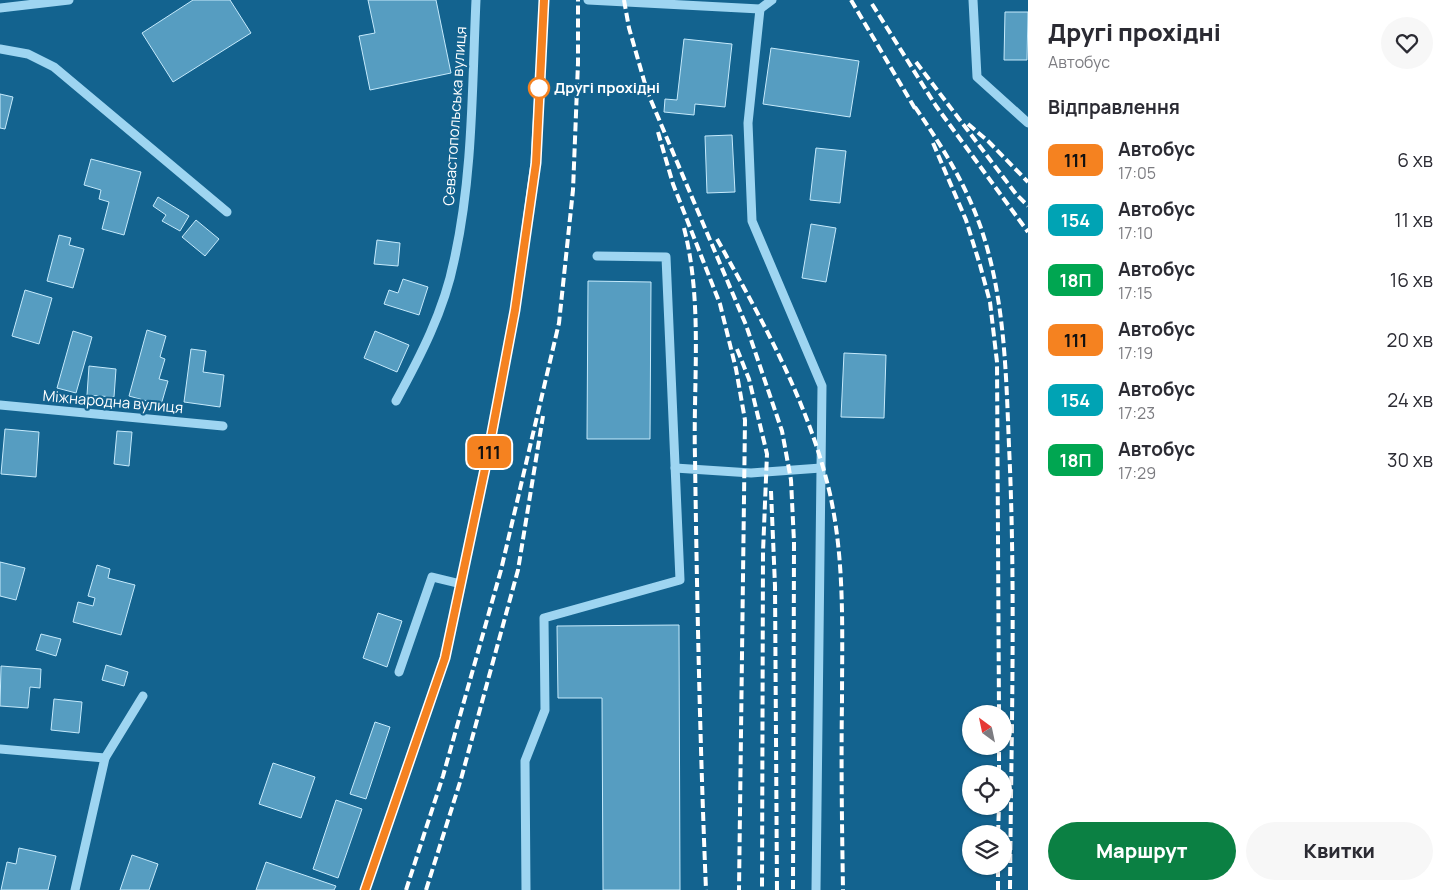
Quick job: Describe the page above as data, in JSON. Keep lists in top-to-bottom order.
{
  "streets": {
    "street": ["Севастопольська вулиця", "Міжнародна вулиця"]
  },
  "places": ["Другі прохідні"],
  "lines": ["bus line 111"],
  "north": "top left",
  "page": {
    "on_map": "111",
    "heading": [
      ["Другі прохідні", "Автобус"],
      "Відправлення"
    ],
    "list": [
      {
        "mark": "111",
        "name": "Автобус",
        "note": "17:05",
        "value": "6 хв"
      },
      {
        "mark": "154",
        "name": "Автобус",
        "note": "17:10",
        "value": "11 хв"
      },
      {
        "mark": "18П",
        "name": "Автобус",
        "note": "17:15",
        "value": "16 хв"
      },
      {
        "mark": "111",
        "name": "Автобус",
        "note": "17:19",
        "value": "20 хв"
      },
      {
        "mark": "154",
        "name": "Автобус",
        "note": "17:23",
        "value": "24 хв"
      },
      {
        "mark": "18П",
        "name": "Автобус",
        "note": "17:29",
        "value": "30 хв"
      }
    ],
    "buttons": ["Маршрут", "Квитки"]
  }
}
